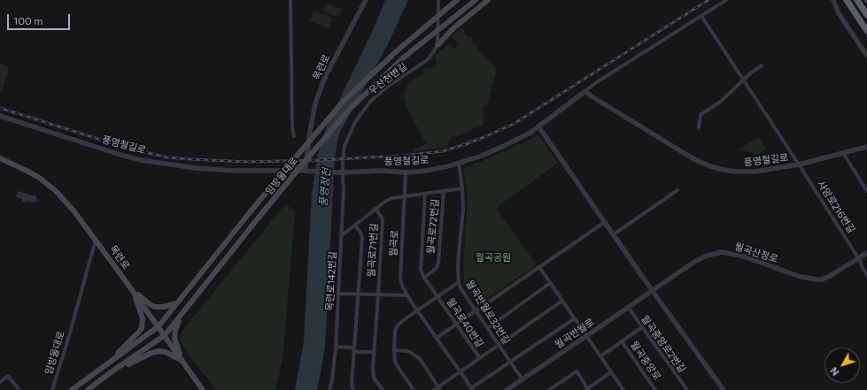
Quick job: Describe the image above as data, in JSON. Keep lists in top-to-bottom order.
{
  "streets": {
    "main road": ["목련로", "임방울대로"],
    "street": [
      "우산천변길",
      "풍영철길로",
      "사암로216번길",
      "월곡로72번길",
      "월곡로",
      "월곡로71번길",
      "월곡산정로",
      "목련로142번길",
      "월곡반월로32번길",
      "월곡로40번길",
      "월곡반월로",
      "월곡중앙로2번길",
      "월곡중앙로"
    ]
  },
  "crossings": [
    ["목련로", "풍영철길로"],
    ["목련로", "임방울대로"],
    ["우산천변길", "풍영철길로"],
    ["우산천변길", "목련로142번길"],
    ["풍영철길로", "사암로216번길"],
    ["풍영철길로", "월곡로"],
    ["풍영철길로", "목련로142번길"],
    ["풍영철길로", "월곡반월로32번길"],
    ["사암로216번길", "월곡산정로"],
    ["월곡로72번길", "월곡로"],
    ["월곡로72번길", "월곡로71번길"],
    ["월곡로72번길", "월곡반월로32번길"],
    ["월곡로72번길", "월곡로40번길"],
    ["월곡로", "월곡로71번길"],
    ["월곡로", "월곡반월로32번길"],
    ["월곡로", "월곡로40번길"],
    ["월곡로71번길", "목련로142번길"],
    ["월곡산정로", "월곡반월로"],
    ["월곡반월로32번길", "월곡로40번길"],
    ["월곡반월로32번길", "월곡반월로"],
    ["월곡반월로", "월곡중앙로2번길"]
  ],
  "water": ["풍영정천"],
  "parks": ["월곡공원"],
  "scale_bar": "100 m",
  "north": "bottom left"
}
